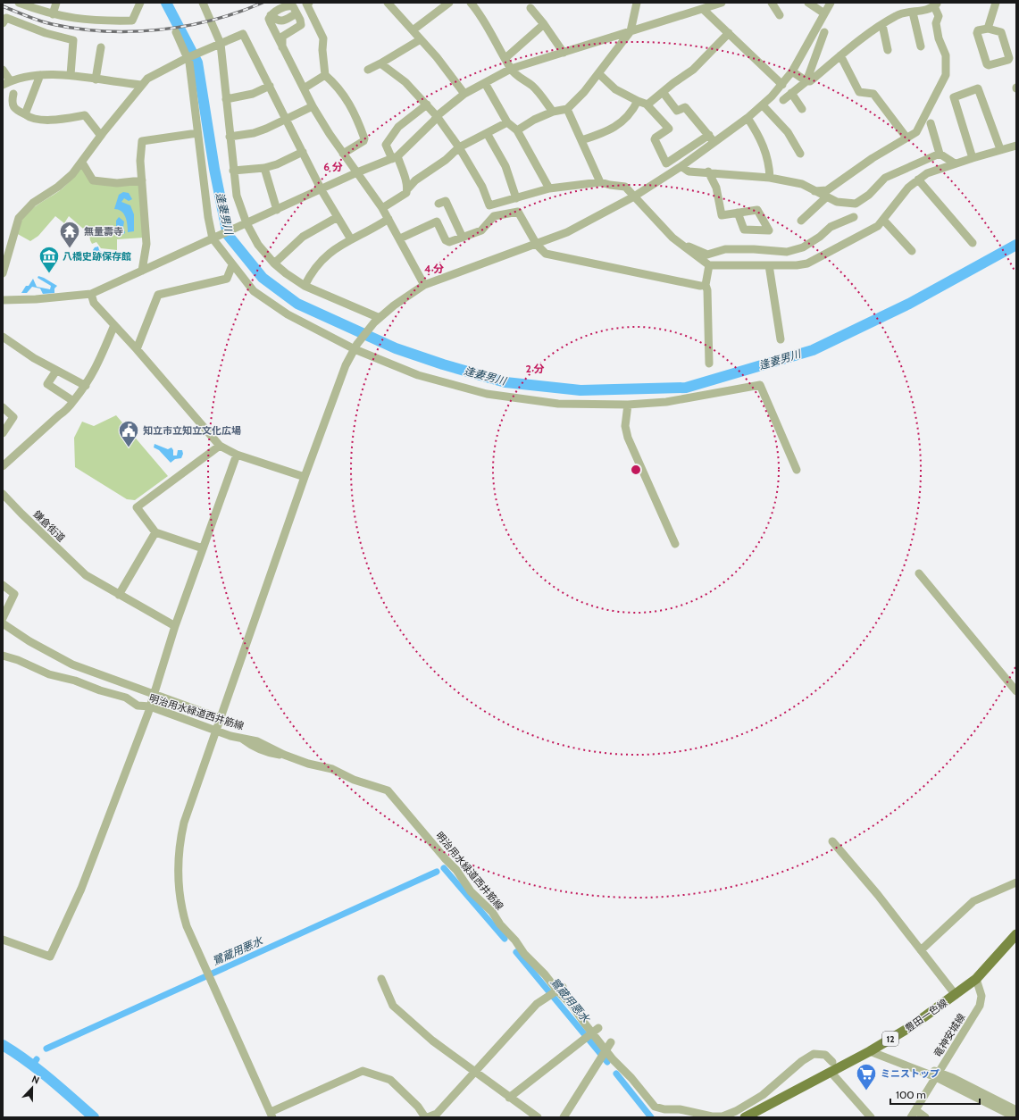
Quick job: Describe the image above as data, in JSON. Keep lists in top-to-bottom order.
{
  "streets": {
    "main road": ["豊田一色線", "12"],
    "street": ["鎌倉街道", "明治用水緑道西井筋線", "竜神安城線"]
  },
  "crossings": [
    ["明治用水緑道西井筋線", "豊田一色線"],
    ["豊田一色線", "竜神安城線"]
  ],
  "water": ["逢妻男川", "鷺蔵用悪水"],
  "places": {
    "temple": ["無量壽寺"],
    "museum": ["八橋史跡保存館"],
    "public building": ["知立市立知立文化広場"],
    "supermarket": ["ミニストップ"]
  },
  "scale_bar": "100 m",
  "north": "top",
  "rings": ["6 分", "4 分", "2 分"]
}
